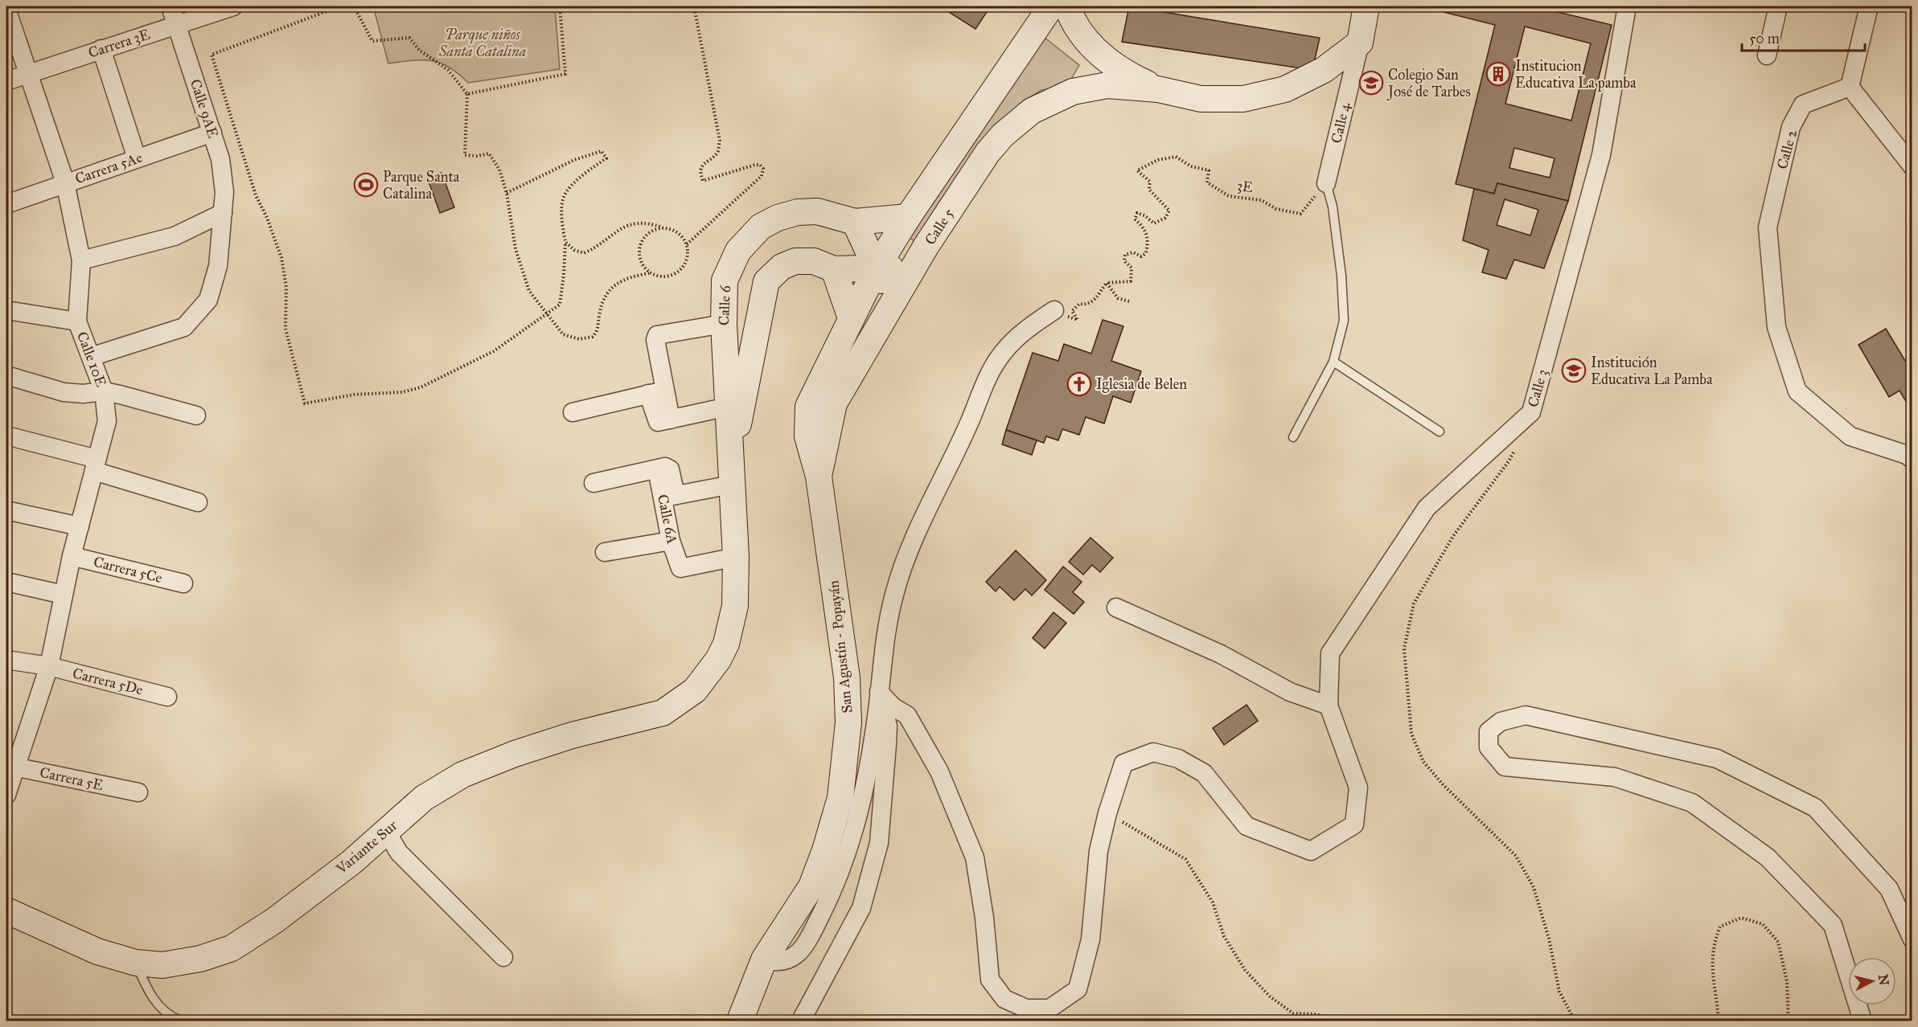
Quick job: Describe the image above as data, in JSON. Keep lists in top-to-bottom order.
{
  "streets": {
    "main road": [
      "Calle 4",
      "Calle 5",
      "Calle 6",
      "San Agustín - Popayán",
      "Variante Sur"
    ],
    "street": [
      "Carrera 3E",
      "Calle 9AE",
      "Calle 2",
      "Carrera 5Ae",
      "Calle 10E",
      "Calle 3",
      "Calle 6A",
      "Carrera 5Ce",
      "Carrera 5De",
      "Carrera 5E"
    ],
    "path": ["3E"]
  },
  "crossings": [
    ["Carrera 3E", "Calle 9AE"],
    ["Carrera 3E", "Calle 10E"],
    ["Calle 9AE", "Carrera 5Ae"],
    ["Calle 9AE", "Calle 10E"],
    ["Calle 4", "3E"],
    ["Carrera 5Ae", "Calle 10E"],
    ["Calle 5", "Calle 6"],
    ["Calle 5", "San Agustín - Popayán"],
    ["Calle 6", "Calle 6A"],
    ["Calle 6", "San Agustín - Popayán"],
    ["Calle 6", "Variante Sur"],
    ["Calle 10E", "Carrera 5Ce"],
    ["Calle 10E", "Carrera 5De"],
    ["Calle 10E", "Carrera 5E"]
  ],
  "parks": ["Parque niños Santa Catalina"],
  "places": {
    "building": ["Institucion Educativa La pamba"],
    "school or university": ["Colegio San José de Tarbes", "Institución Educativa La Pamba"],
    "sports": ["Parque Santa Catalina"],
    "church": ["Iglesia de Belen"]
  },
  "scale_bar": "50 m",
  "north": "right"
}
